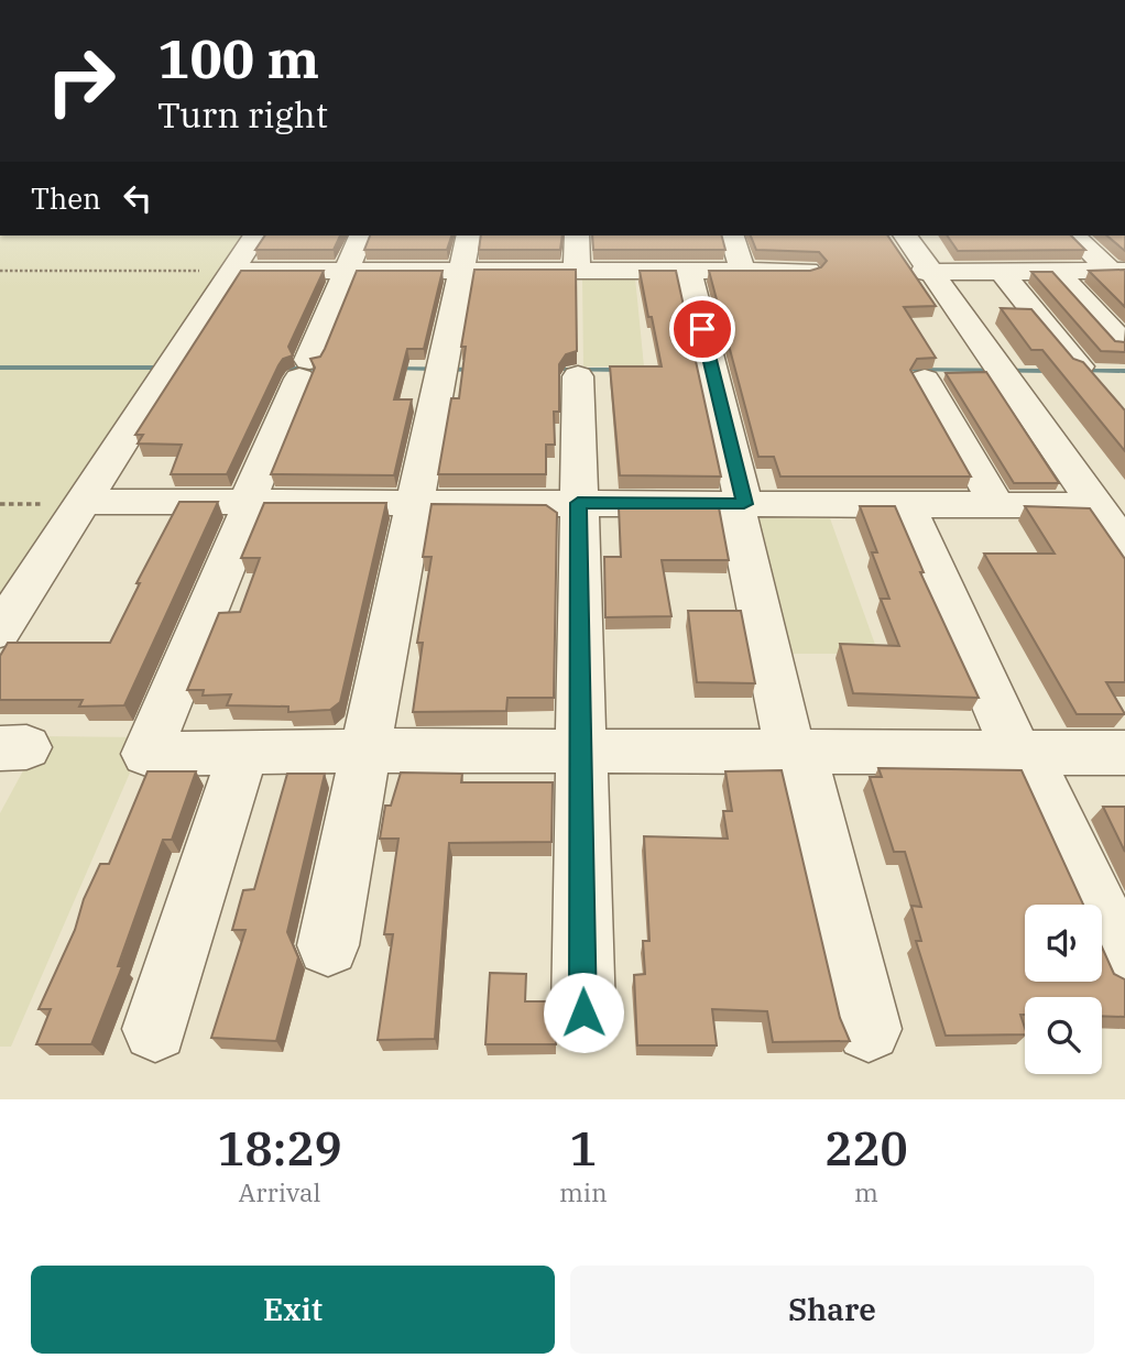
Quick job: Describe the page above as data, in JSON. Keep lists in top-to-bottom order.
{
  "page": {
    "turn": ["100 m", "Turn right"],
    "then": "Then",
    "eta": [
      "18:29",
      "Arrival",
      "1",
      "min",
      "220",
      "m"
    ],
    "buttons": ["Exit", "Share"]
  }
}
